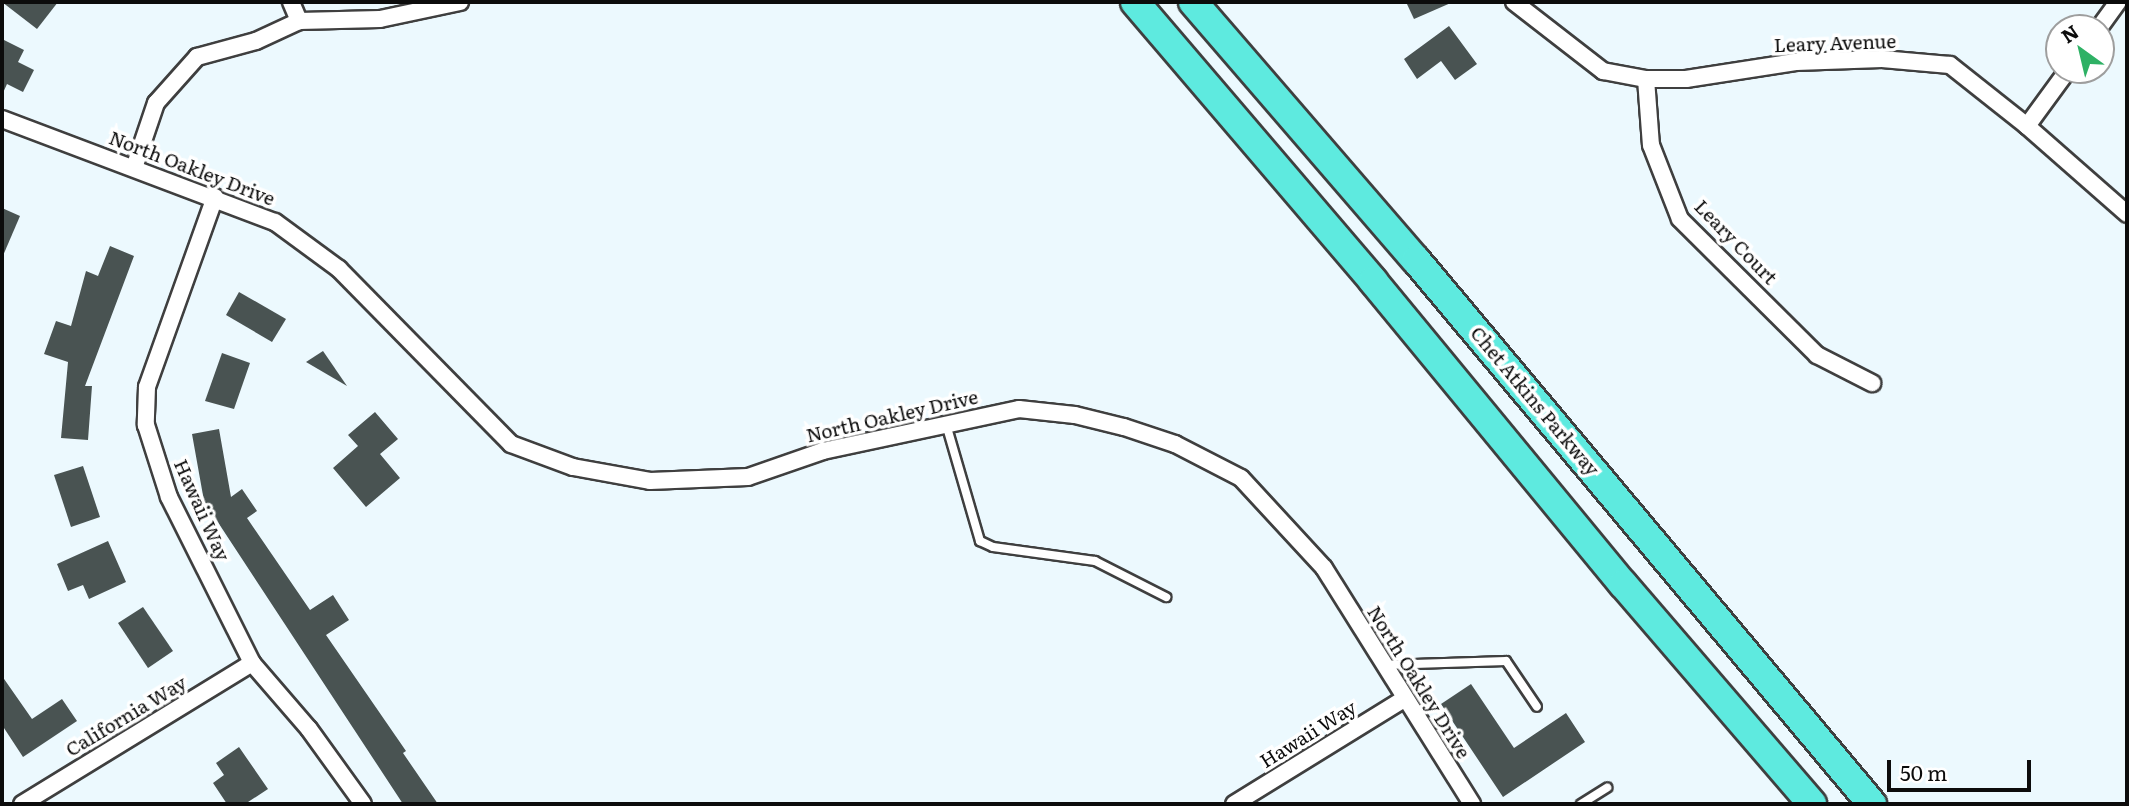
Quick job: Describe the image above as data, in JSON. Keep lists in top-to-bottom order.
{
  "streets": {
    "highway": ["Chet Atkins Parkway"],
    "street": [
      "Leary Avenue",
      "North Oakley Drive",
      "Leary Court",
      "Hawaii Way",
      "California Way"
    ]
  },
  "crossings": [
    ["Leary Avenue", "Leary Court"],
    ["North Oakley Drive", "Hawaii Way"],
    ["Hawaii Way", "California Way"]
  ],
  "scale_bar": "50 m",
  "north": "top left"
}
